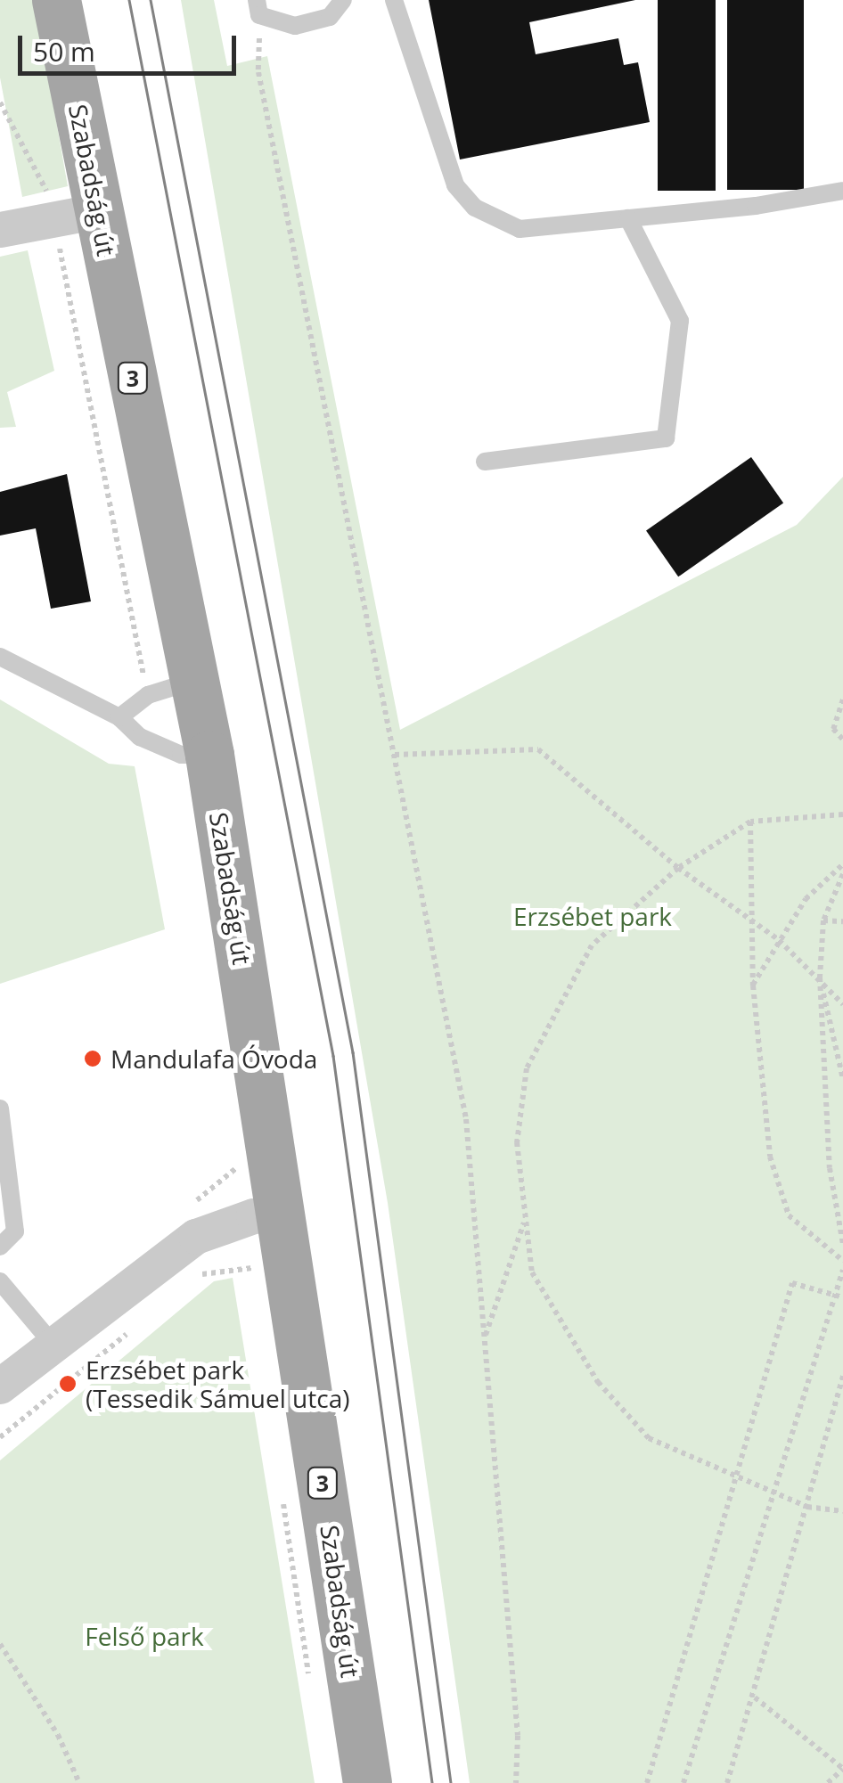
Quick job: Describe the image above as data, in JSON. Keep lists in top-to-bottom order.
{
  "streets": {
    "main road": ["Szabadság út", "3"]
  },
  "parks": ["Erzsébet park", "Felső park"],
  "places": ["Mandulafa Óvoda", "Erzsébet park (Tessedik Sámuel utca)"],
  "scale_bar": "50 m"
}
